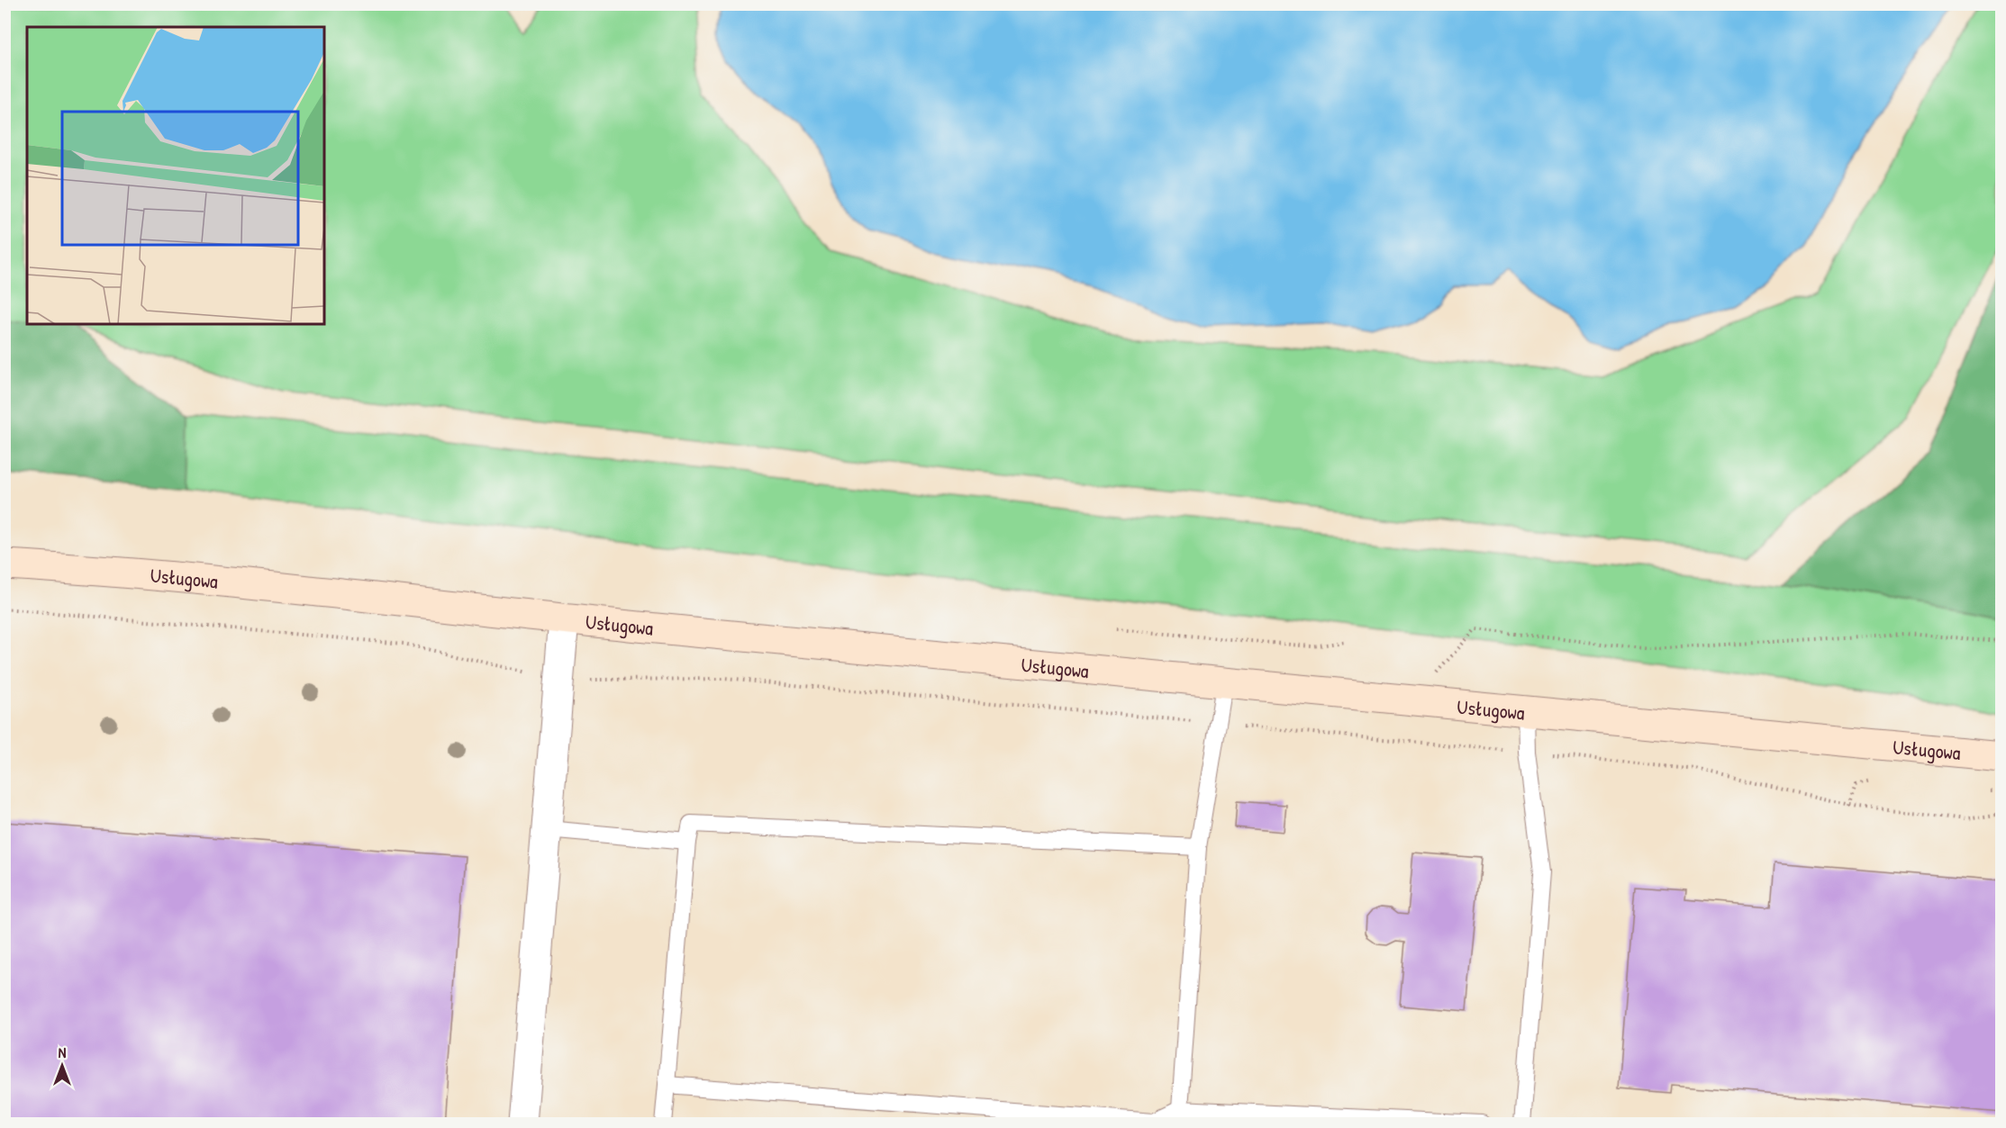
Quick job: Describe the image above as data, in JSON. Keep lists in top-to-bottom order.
{
  "streets": {
    "street": ["Usługowa"]
  },
  "north": "top"
}
